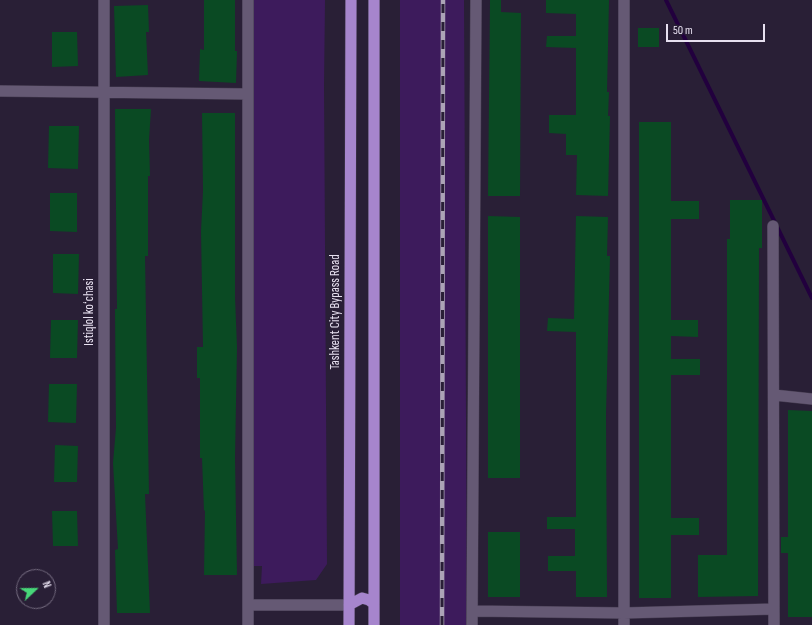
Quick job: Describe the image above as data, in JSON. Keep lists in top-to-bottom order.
{
  "streets": {
    "highway": ["Tashkent City Bypass Road"],
    "street": ["Istiqlol koʻchasi"]
  },
  "scale_bar": "50 m",
  "north": "right"
}
